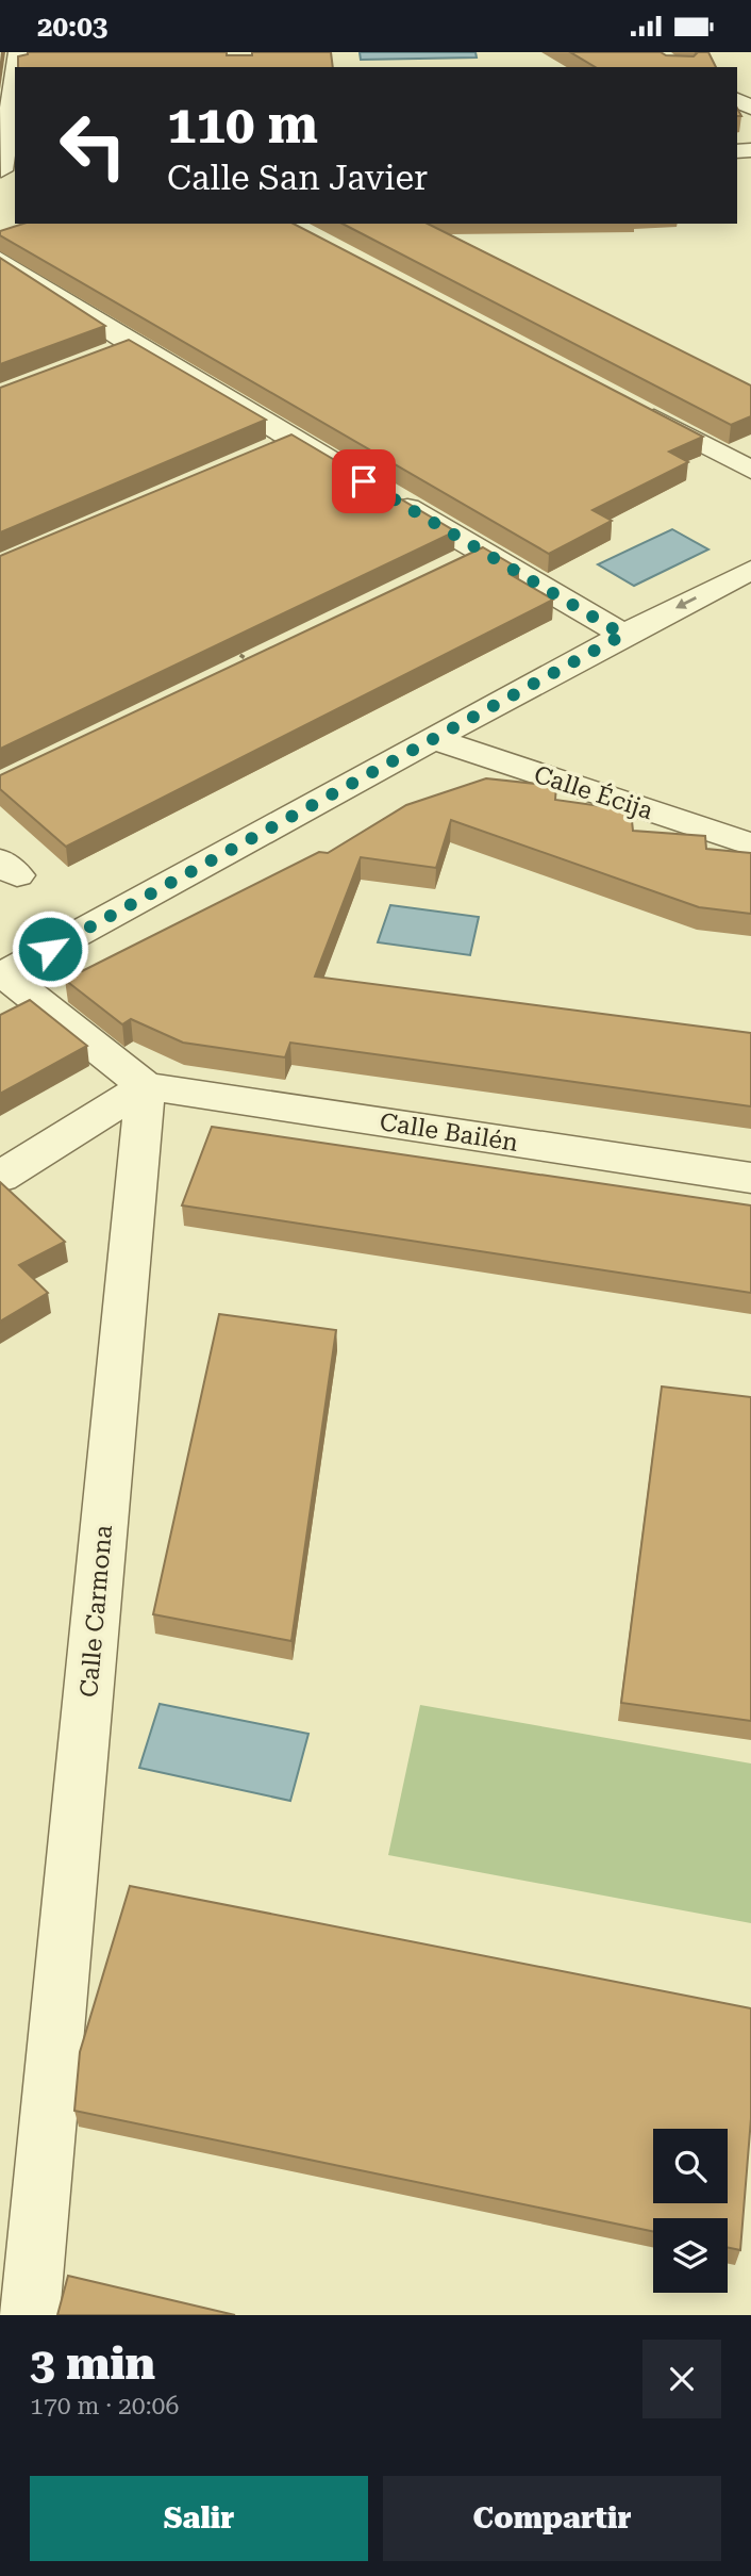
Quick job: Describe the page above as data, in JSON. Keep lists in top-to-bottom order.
{
  "streets": {
    "street": ["Calle Écija", "Calle Bailén", "Calle Carmona"]
  },
  "crossings": [
    ["Calle Bailén", "Calle Carmona"]
  ],
  "page": {
    "status": "20:03",
    "turn": ["110 m", "Calle San Javier"],
    "heading": ["3 min", "170 m · 20:06"],
    "buttons": ["Salir", "Compartir"]
  }
}
